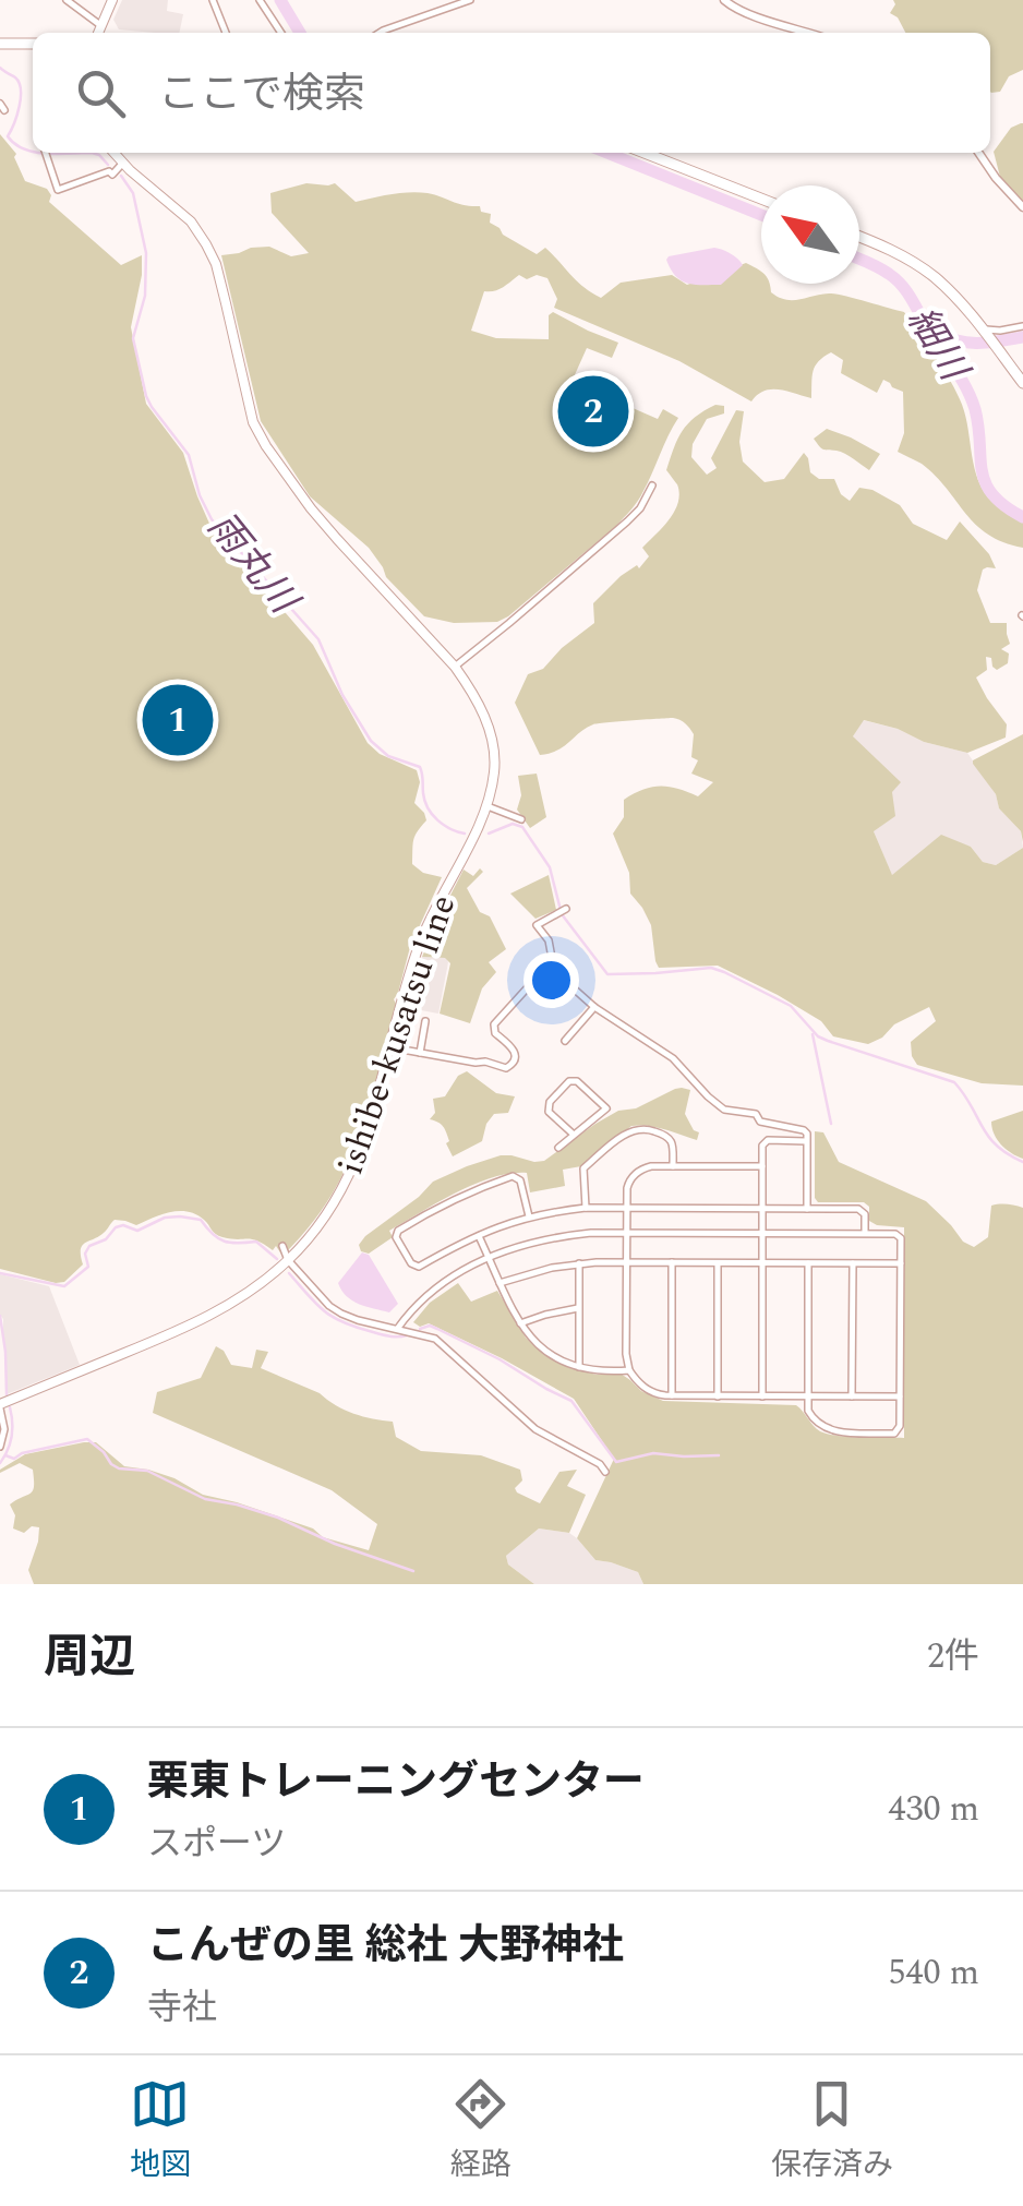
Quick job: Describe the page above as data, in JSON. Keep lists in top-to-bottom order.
{
  "streets": {
    "main road": ["ishibe-kusatsu line"]
  },
  "water": ["細川", "雨丸川"],
  "north": "top left",
  "page": {
    "search": "ここで検索",
    "pins": ["2", "1"],
    "heading": ["周辺", "2件"],
    "list": [
      {
        "mark": "1",
        "name": "栗東トレーニングセンター",
        "note": "スポーツ",
        "value": "430 m"
      },
      {
        "mark": "2",
        "name": "こんぜの里 総社 大野神社",
        "note": "寺社",
        "value": "540 m"
      }
    ],
    "nav": ["地図", "経路", "保存済み"]
  }
}
